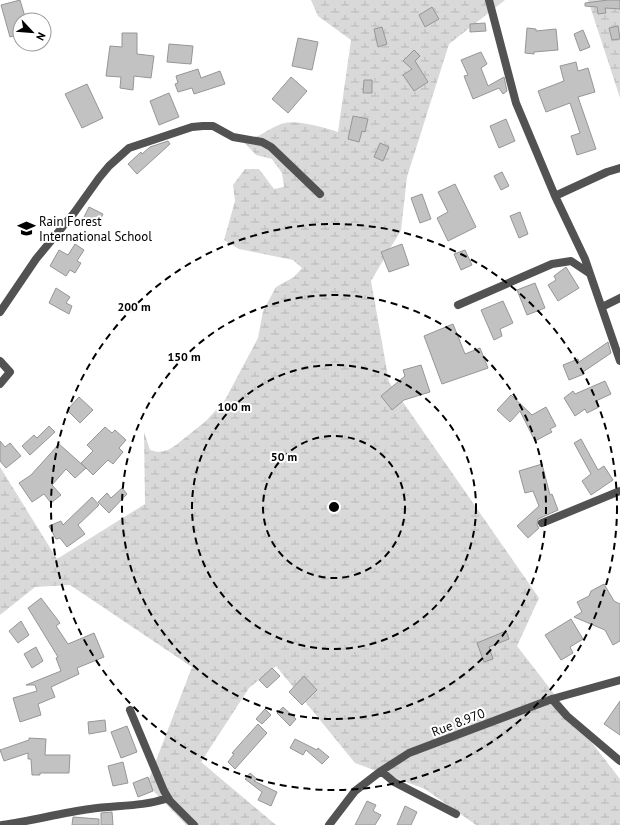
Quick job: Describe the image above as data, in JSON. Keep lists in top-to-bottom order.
{
  "streets": {
    "street": ["Rue 8.970"]
  },
  "places": {
    "school or university": ["Rain Forest International School"]
  },
  "north": "bottom right",
  "rings": [
    "200 m",
    "150 m",
    "100 m",
    "50 m"
  ]
}
